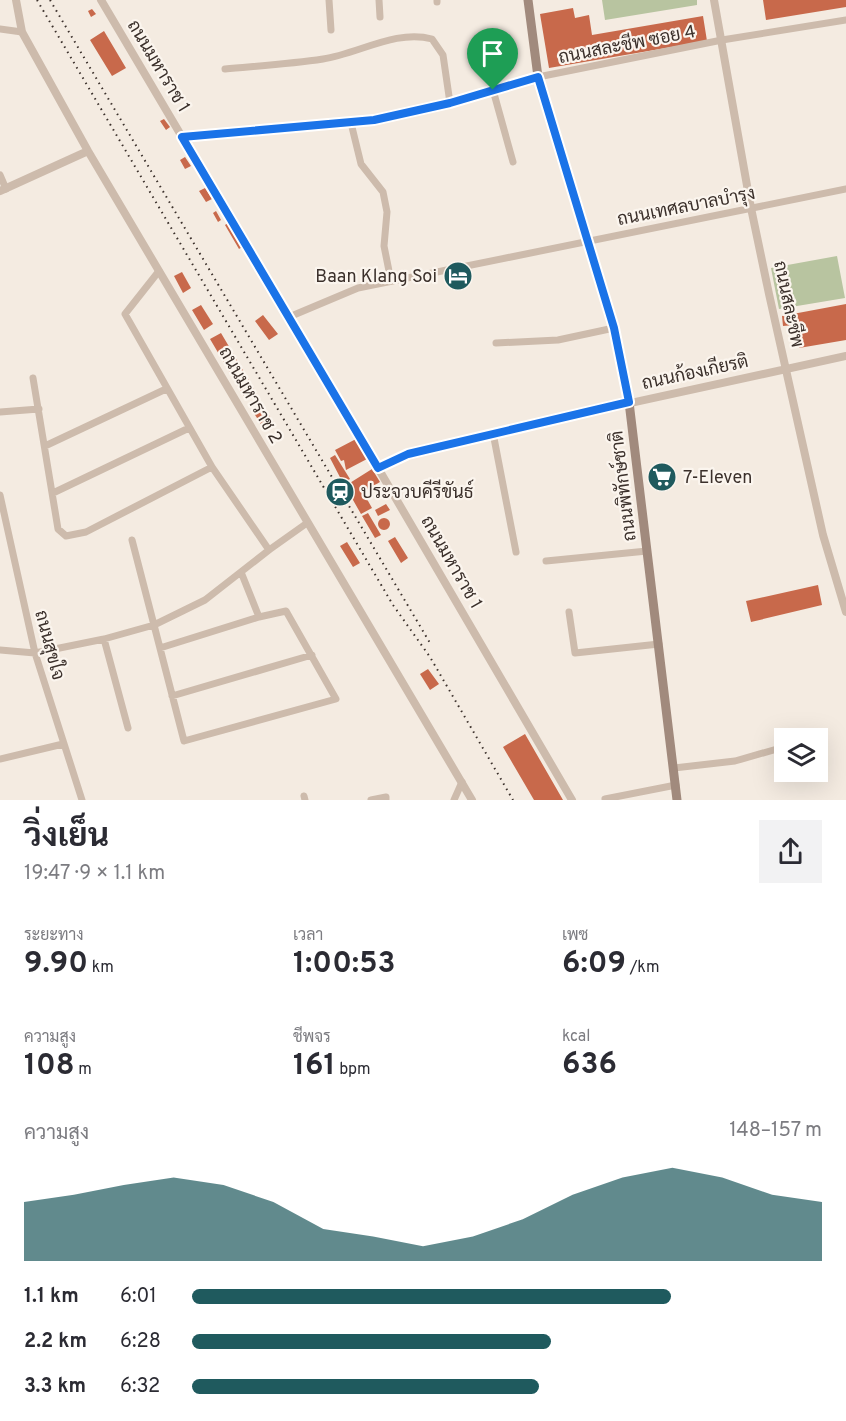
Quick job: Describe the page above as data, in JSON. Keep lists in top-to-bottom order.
{
  "streets": {
    "main road": ["ถนนพิทักษ์ชาติ"],
    "street": [
      "ถนนสละชีพ ซอย 4",
      "ถนนมหาราช 1",
      "ถนนเทศลบาลบำรุง",
      "ถนนสละชีพ",
      "ถนนก้องเกียรติ",
      "ถนนมหาราช 2",
      "ถนนสุขใจ"
    ]
  },
  "crossings": [
    ["ถนนสละชีพ ซอย 4", "ถนนมหาราช 1"],
    ["ถนนสละชีพ ซอย 4", "ถนนสละชีพ"],
    ["ถนนสละชีพ ซอย 4", "ถนนพิทักษ์ชาติ"],
    ["ถนนมหาราช 1", "ถนนเทศลบาลบำรุง"],
    ["ถนนมหาราช 1", "ถนนก้องเกียรติ"],
    ["ถนนเทศลบาลบำรุง", "ถนนสละชีพ"],
    ["ถนนเทศลบาลบำรุง", "ถนนพิทักษ์ชาติ"],
    ["ถนนสละชีพ", "ถนนก้องเกียรติ"],
    ["ถนนก้องเกียรติ", "ถนนพิทักษ์ชาติ"]
  ],
  "places": {
    "hotel": ["Baan Klang Soi"],
    "supermarket": ["7-Eleven"],
    "station": ["ประจวบคีรีขันธ์"]
  },
  "page": {
    "heading": ["วิ่งเย็น", "19:47 · 9 × 1.1 km"],
    "stats": [
      ["ระยะทาง", "9.90 km"],
      ["เวลา", "1:00:53"],
      ["เพซ", "6:09 /km"],
      ["ความสูง", "108 m"],
      ["ชีพจร", "161 bpm"],
      ["kcal", "636"]
    ],
    "chart": ["ความสูง", "148–157 m"],
    "list": [
      {
        "name": "1.1 km",
        "note": "6:01"
      },
      {
        "name": "2.2 km",
        "note": "6:28"
      },
      {
        "name": "3.3 km",
        "note": "6:32"
      }
    ]
  }
}
